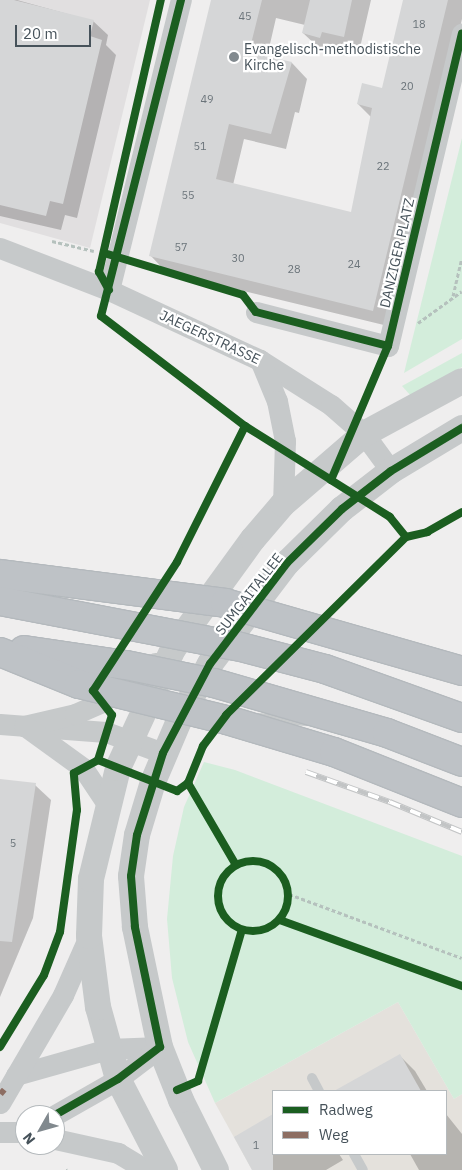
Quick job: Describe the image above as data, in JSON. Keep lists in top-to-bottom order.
{
  "streets": {
    "street": ["DANZIGER PLATZ", "JAEGERSTRASSE", "SUMGAITALLEE"]
  },
  "crossings": [
    ["JAEGERSTRASSE", "SUMGAITALLEE"]
  ],
  "places": ["Evangelisch-methodistische Kirche"],
  "house_numbers": [
    "45",
    "18",
    "20",
    "49",
    "51",
    "22",
    "55",
    "57",
    "30",
    "24",
    "28",
    "5",
    "1"
  ],
  "legend": ["Radweg", "Weg"],
  "scale_bar": "20 m",
  "north": "bottom left"
}
